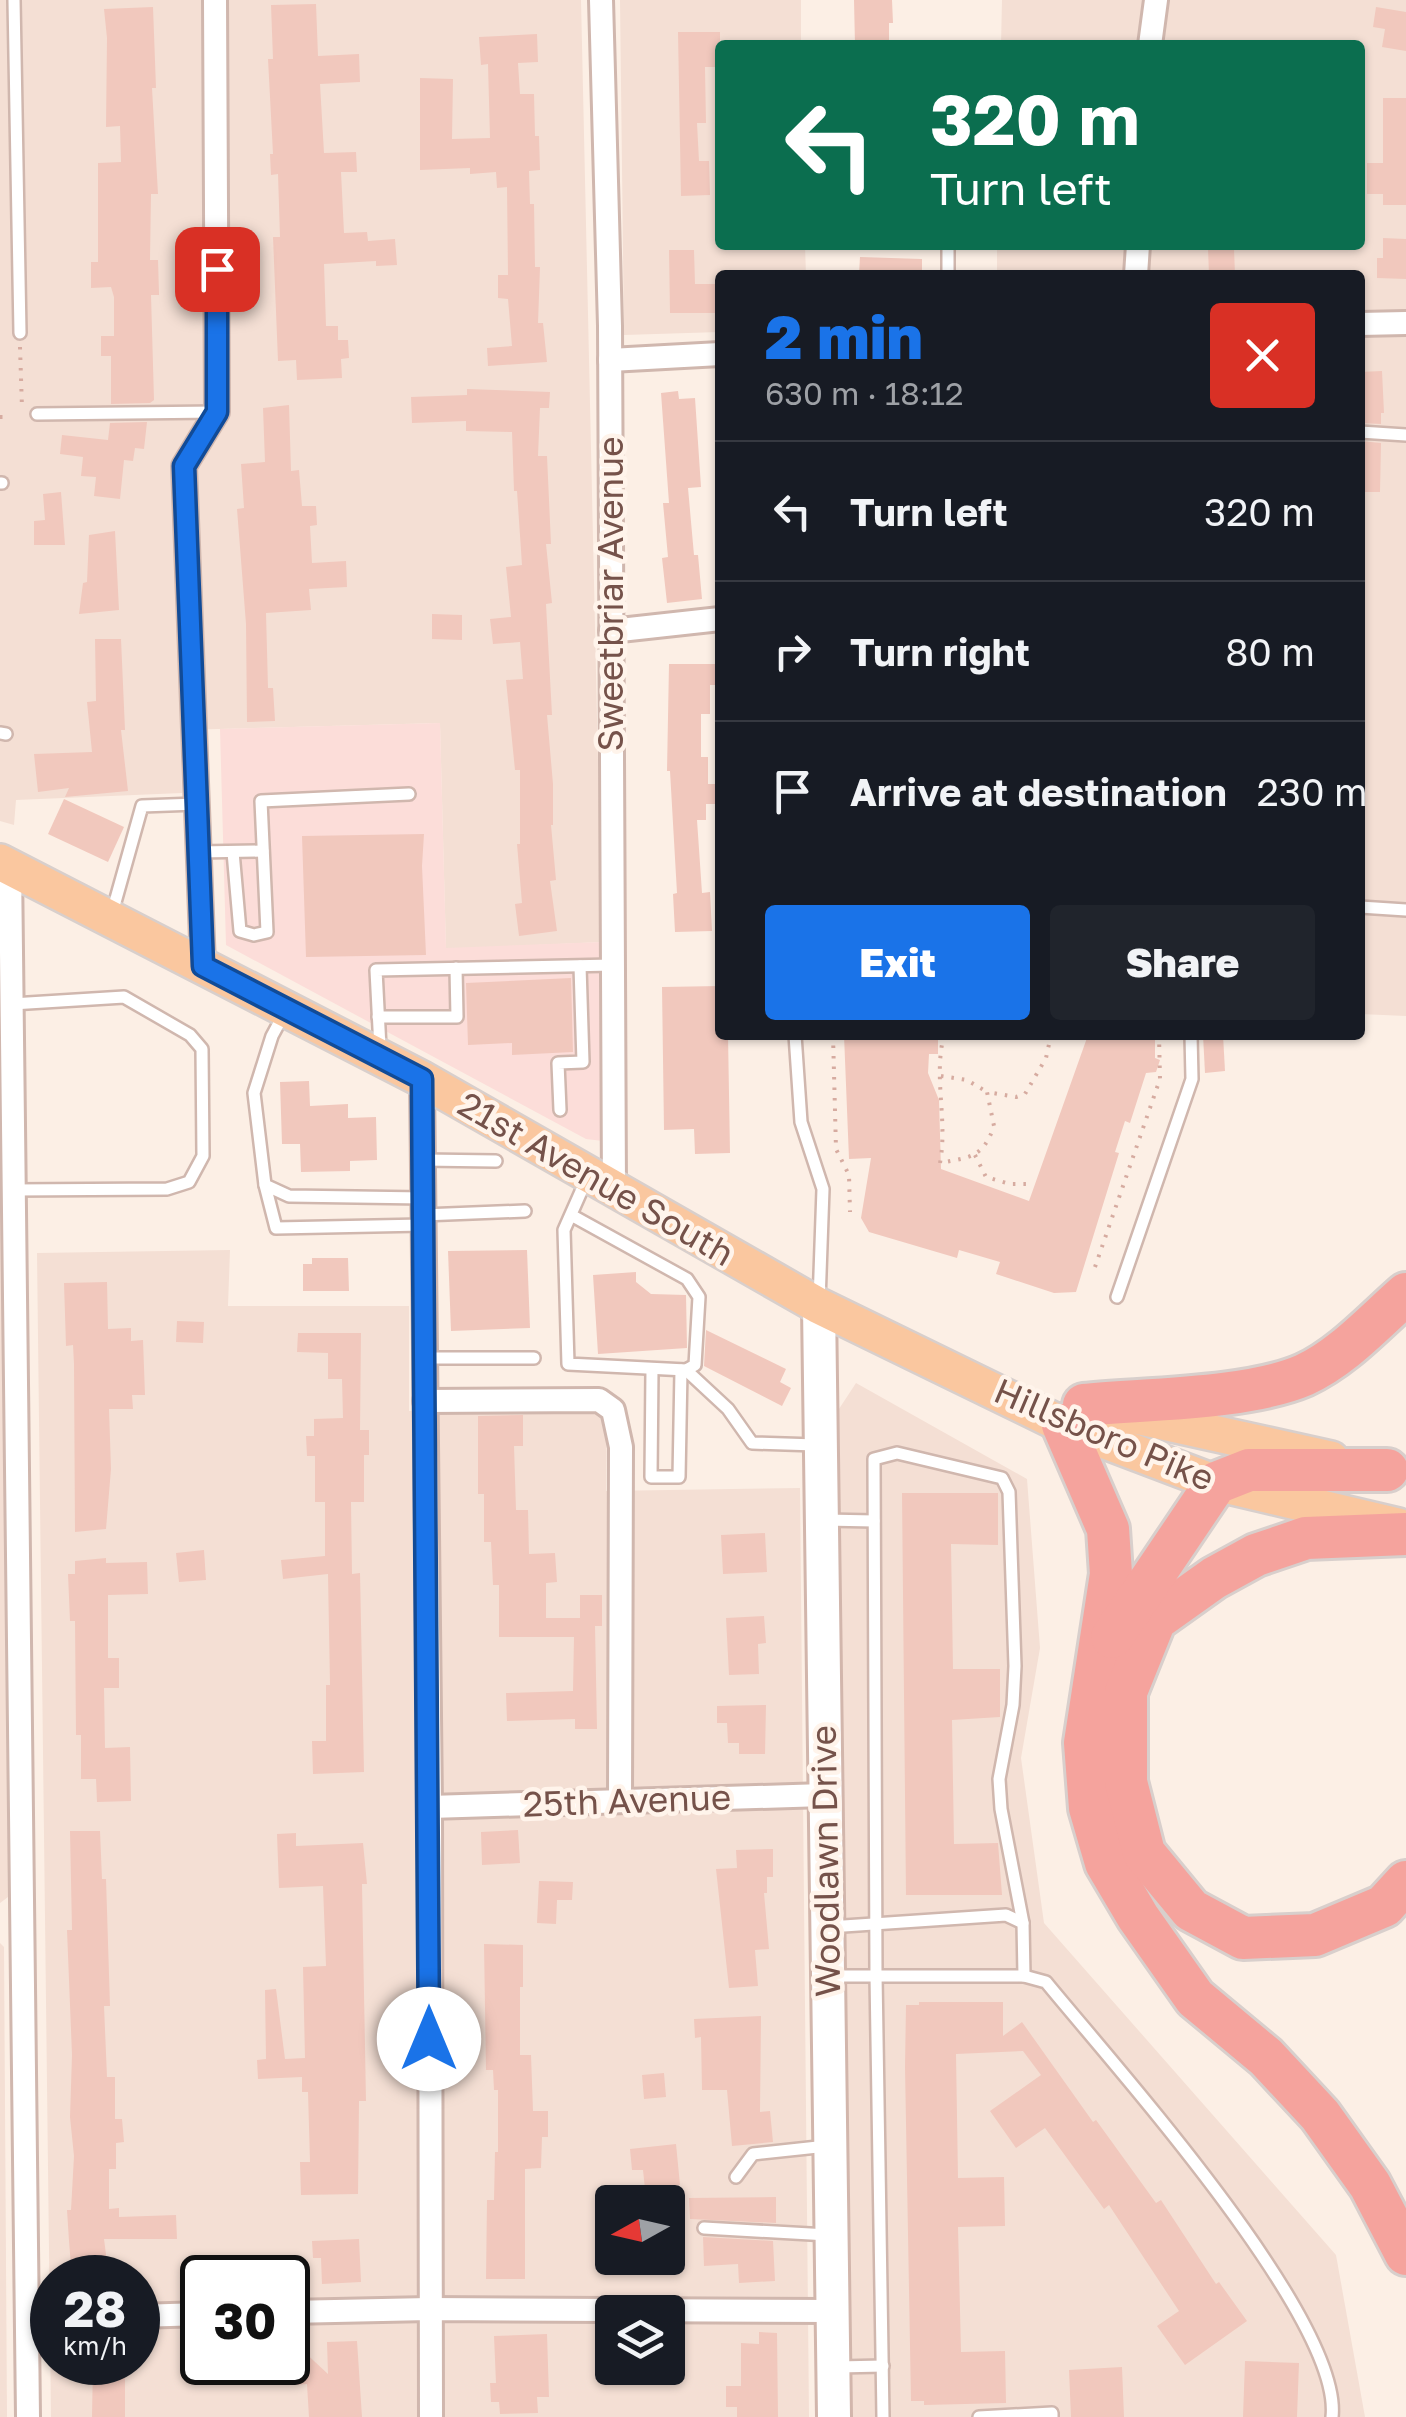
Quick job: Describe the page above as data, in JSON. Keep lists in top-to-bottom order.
{
  "streets": {
    "main road": ["21st Avenue South", "Hillsboro Pike", "Woodlawn Drive"],
    "street": ["Sweetbriar Avenue", "25th Avenue"]
  },
  "crossings": [
    ["Sweetbriar Avenue", "21st Avenue South"],
    ["21st Avenue South", "Hillsboro Pike"],
    ["21st Avenue South", "Woodlawn Drive"],
    ["25th Avenue", "Woodlawn Drive"]
  ],
  "north": "left",
  "page": {
    "turn": ["320 m", "Turn left"],
    "heading": ["2 min", "630 m · 18:12"],
    "list": [
      {
        "name": "Turn left",
        "value": "320 m"
      },
      {
        "name": "Turn right",
        "value": "80 m"
      },
      {
        "name": "Arrive at destination",
        "value": "230 m"
      }
    ],
    "buttons": ["Exit", "Share"],
    "speed": "28 km/h",
    "limit": "30"
  }
}
